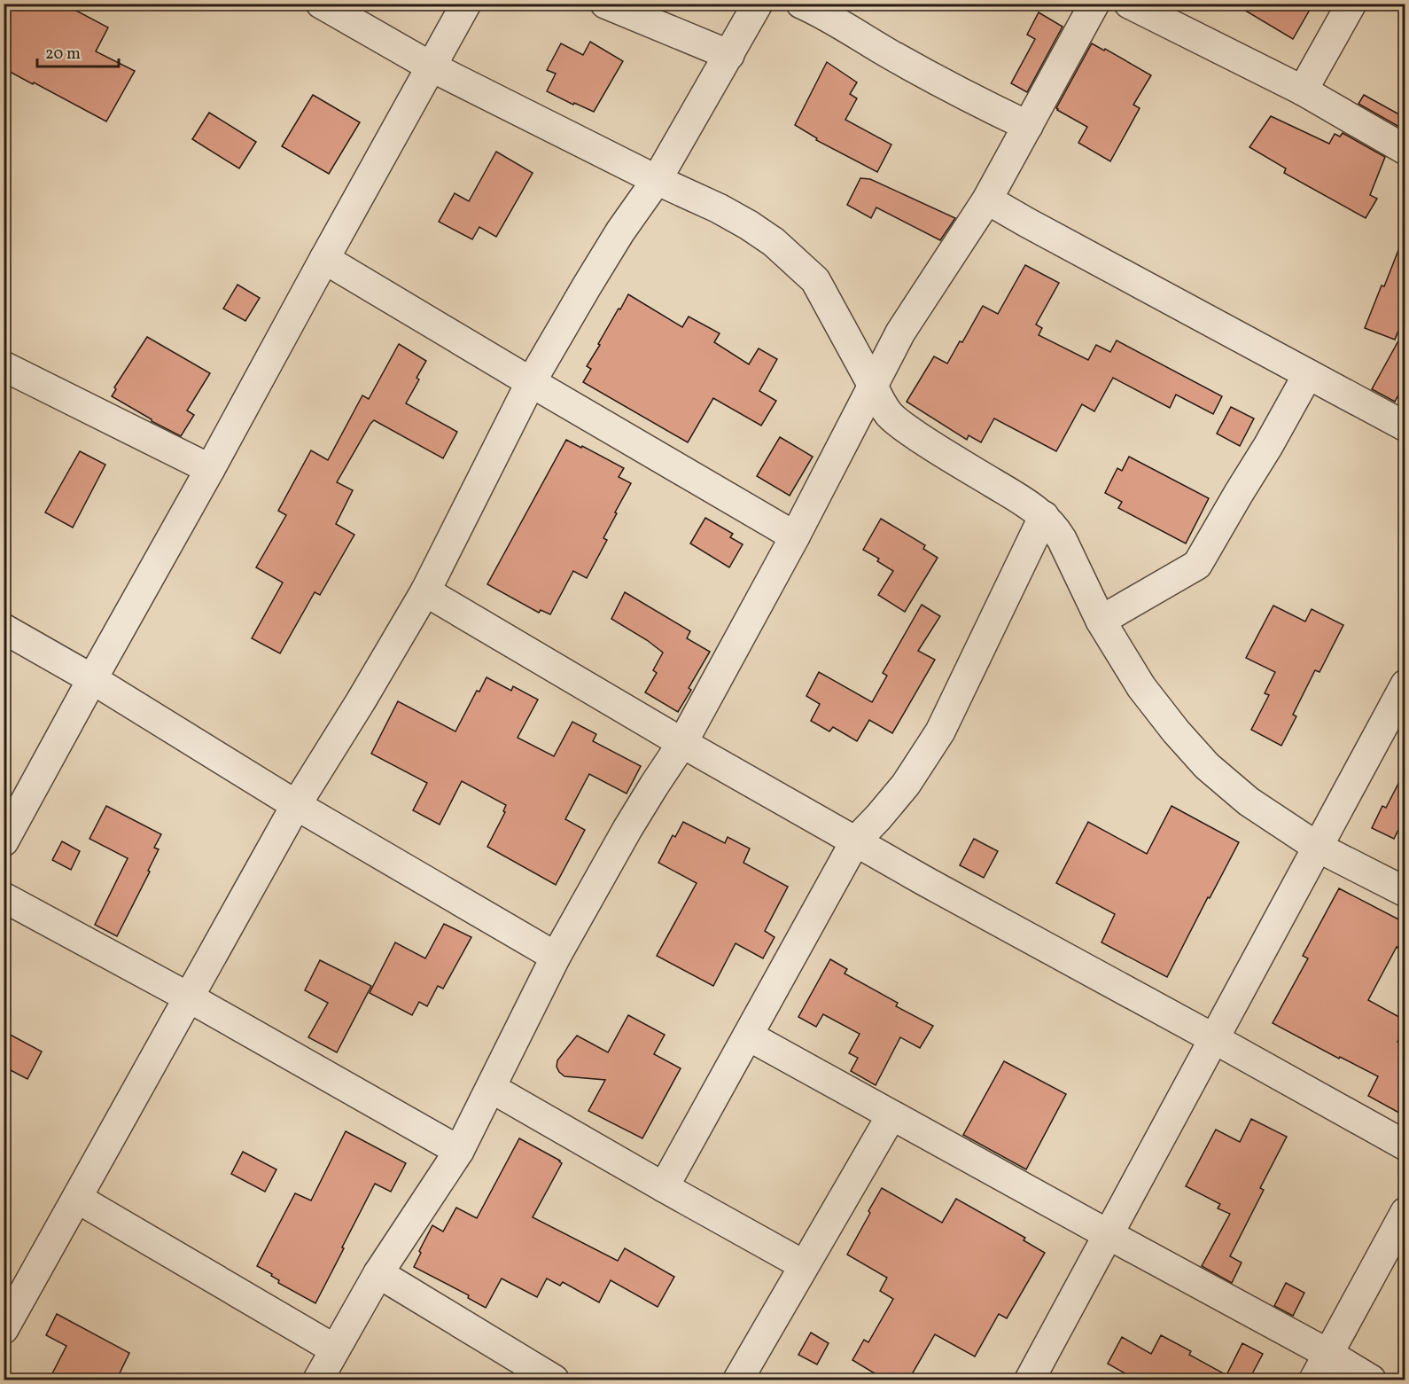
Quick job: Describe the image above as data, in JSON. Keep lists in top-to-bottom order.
{
  "scale_bar": "20 m"
}
